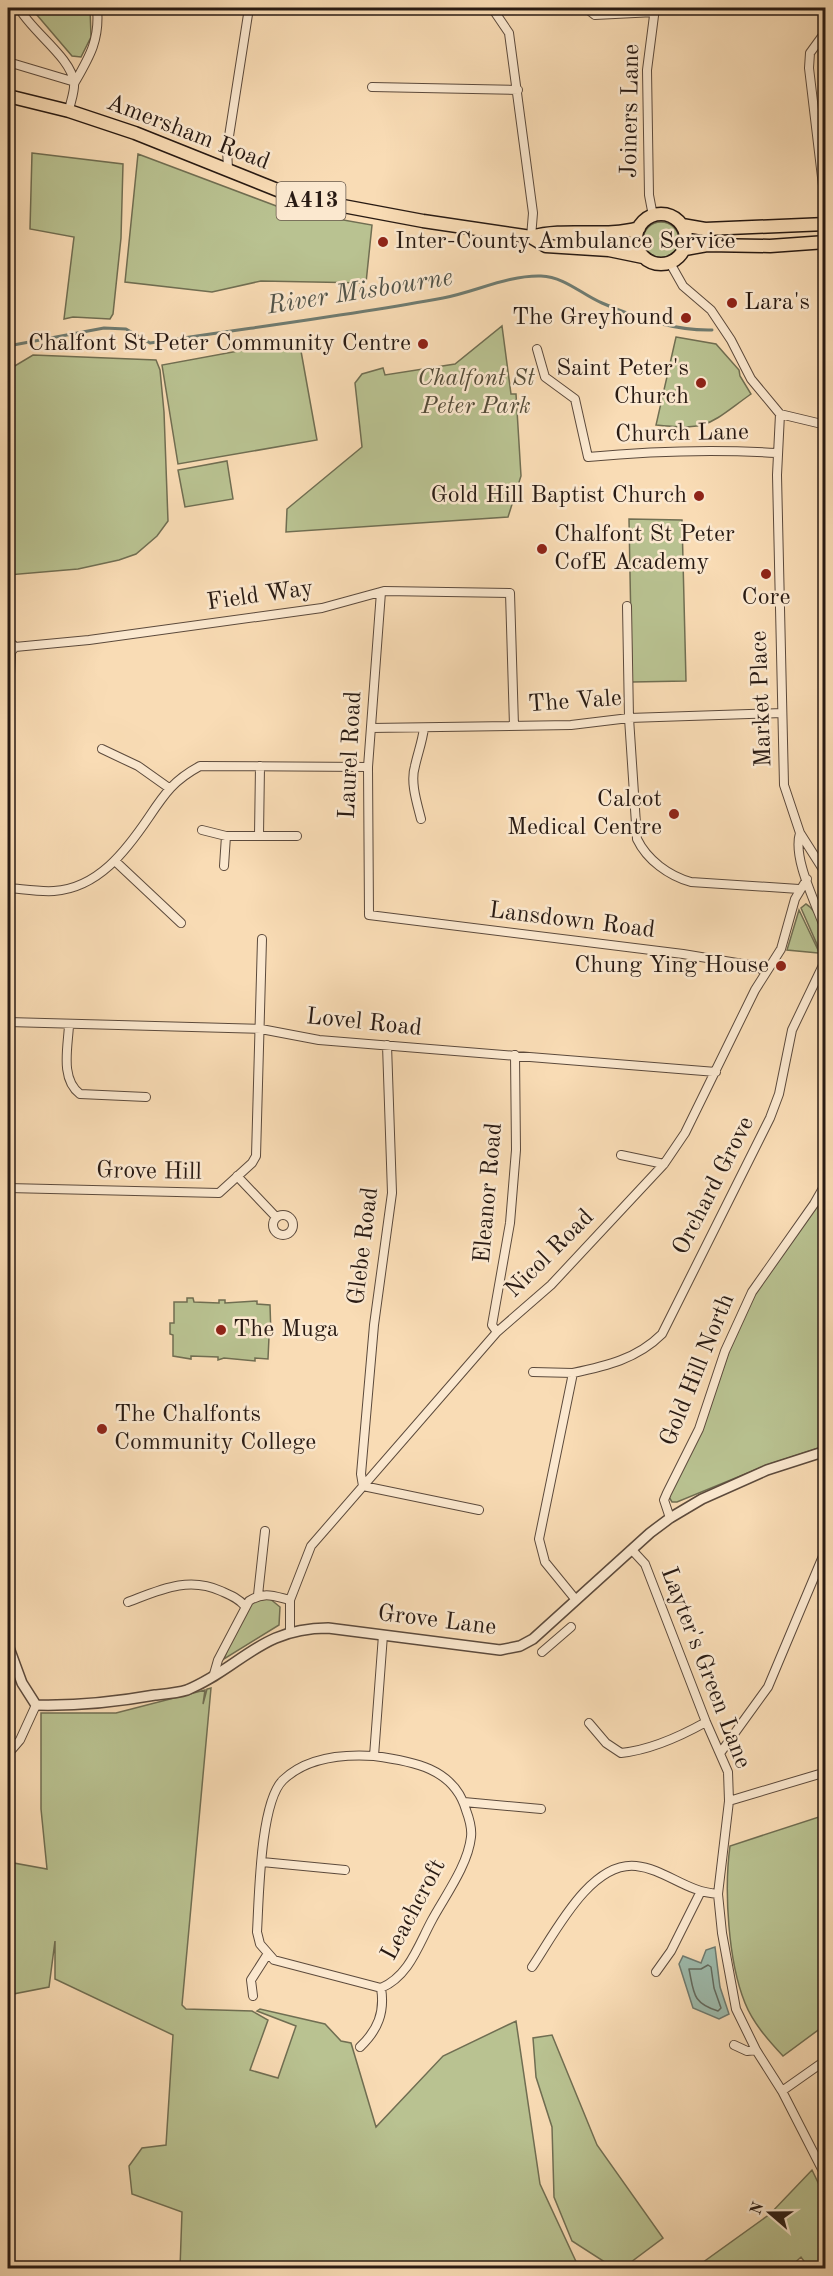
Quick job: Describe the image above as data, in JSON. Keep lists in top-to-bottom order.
{
  "streets": {
    "highway": ["Amersham Road", "A413"],
    "street": [
      "Joiners Lane",
      "Church Lane",
      "Field Way",
      "Market Place",
      "The Vale",
      "Laurel Road",
      "Lansdown Road",
      "Lovel Road",
      "Grove Hill",
      "Orchard Grove",
      "Eleanor Road",
      "Glebe Road",
      "Nicol Road",
      "Gold Hill North",
      "Grove Lane",
      "Layter's Green Lane",
      "Leachcroft"
    ]
  },
  "crossings": [
    ["Joiners Lane", "Amersham Road"],
    ["Joiners Lane", "A413"],
    ["Amersham Road", "A413"],
    ["Church Lane", "Market Place"],
    ["Field Way", "The Vale"],
    ["Field Way", "Laurel Road"],
    ["Market Place", "The Vale"],
    ["The Vale", "Laurel Road"],
    ["Laurel Road", "Lansdown Road"],
    ["Lansdown Road", "Nicol Road"],
    ["Lovel Road", "Grove Hill"],
    ["Lovel Road", "Eleanor Road"],
    ["Lovel Road", "Glebe Road"],
    ["Lovel Road", "Nicol Road"],
    ["Eleanor Road", "Nicol Road"],
    ["Glebe Road", "Nicol Road"],
    ["Nicol Road", "Grove Lane"],
    ["Gold Hill North", "Grove Lane"],
    ["Grove Lane", "Layter's Green Lane"]
  ],
  "water": ["River Misbourne"],
  "parks": ["Chalfont St Peter Park"],
  "places": [
    "Inter-County Ambulance Service",
    "Lara's",
    "The Greyhound",
    "Chalfont St Peter Community Centre",
    "Saint Peter's Church",
    "Gold Hill Baptist Church",
    "Chalfont St Peter CofE Academy",
    "Core",
    "Calcot Medical Centre",
    "Chung Ying House",
    "The Muga",
    "The Chalfonts Community College"
  ],
  "north": "left"
}
